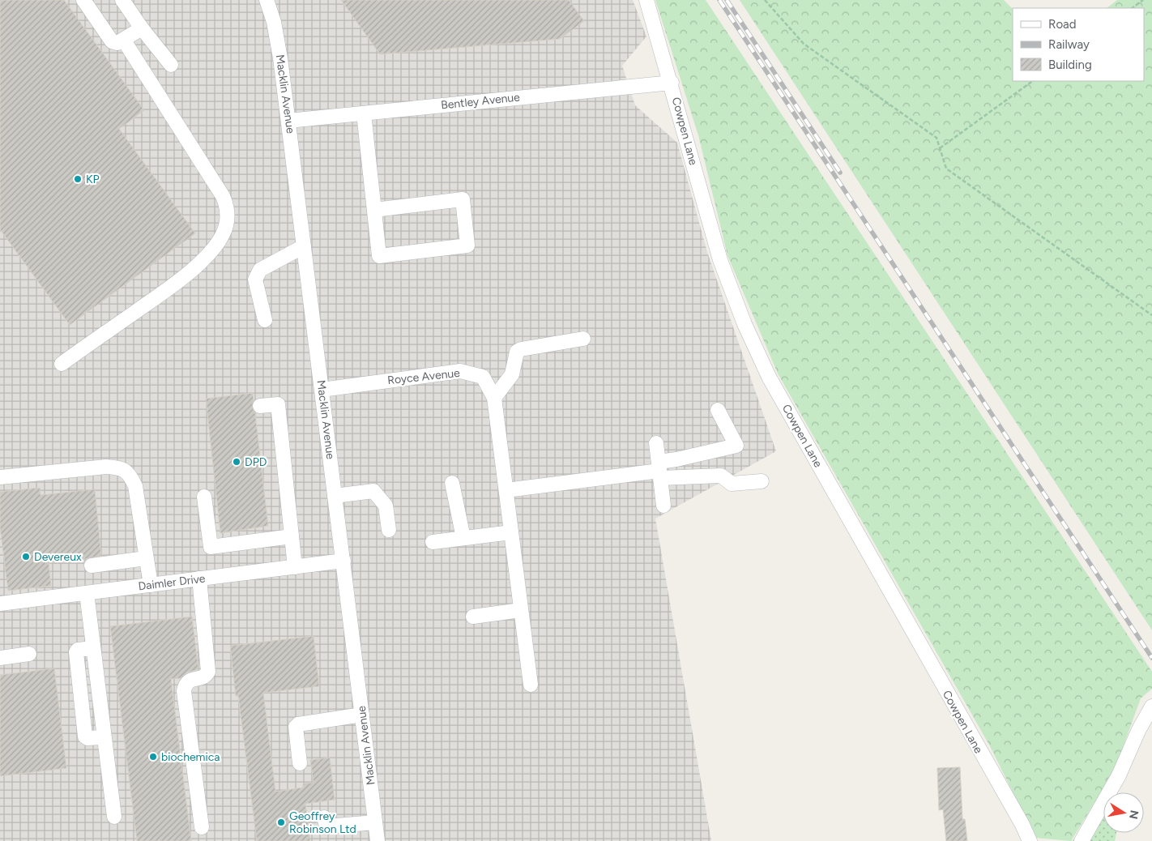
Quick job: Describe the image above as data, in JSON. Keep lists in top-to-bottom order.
{
  "streets": {
    "street": [
      "Macklin Avenue",
      "Bentley Avenue",
      "Cowpen Lane",
      "Royce Avenue",
      "Daimler Drive"
    ]
  },
  "crossings": [
    ["Macklin Avenue", "Bentley Avenue"],
    ["Macklin Avenue", "Royce Avenue"],
    ["Macklin Avenue", "Daimler Drive"],
    ["Bentley Avenue", "Cowpen Lane"]
  ],
  "places": [
    "KP",
    "DPD",
    "Devereux",
    "biochemica",
    "Geoffrey Robinson Ltd"
  ],
  "legend": ["Road", "Railway", "Building"],
  "north": "right"
}
